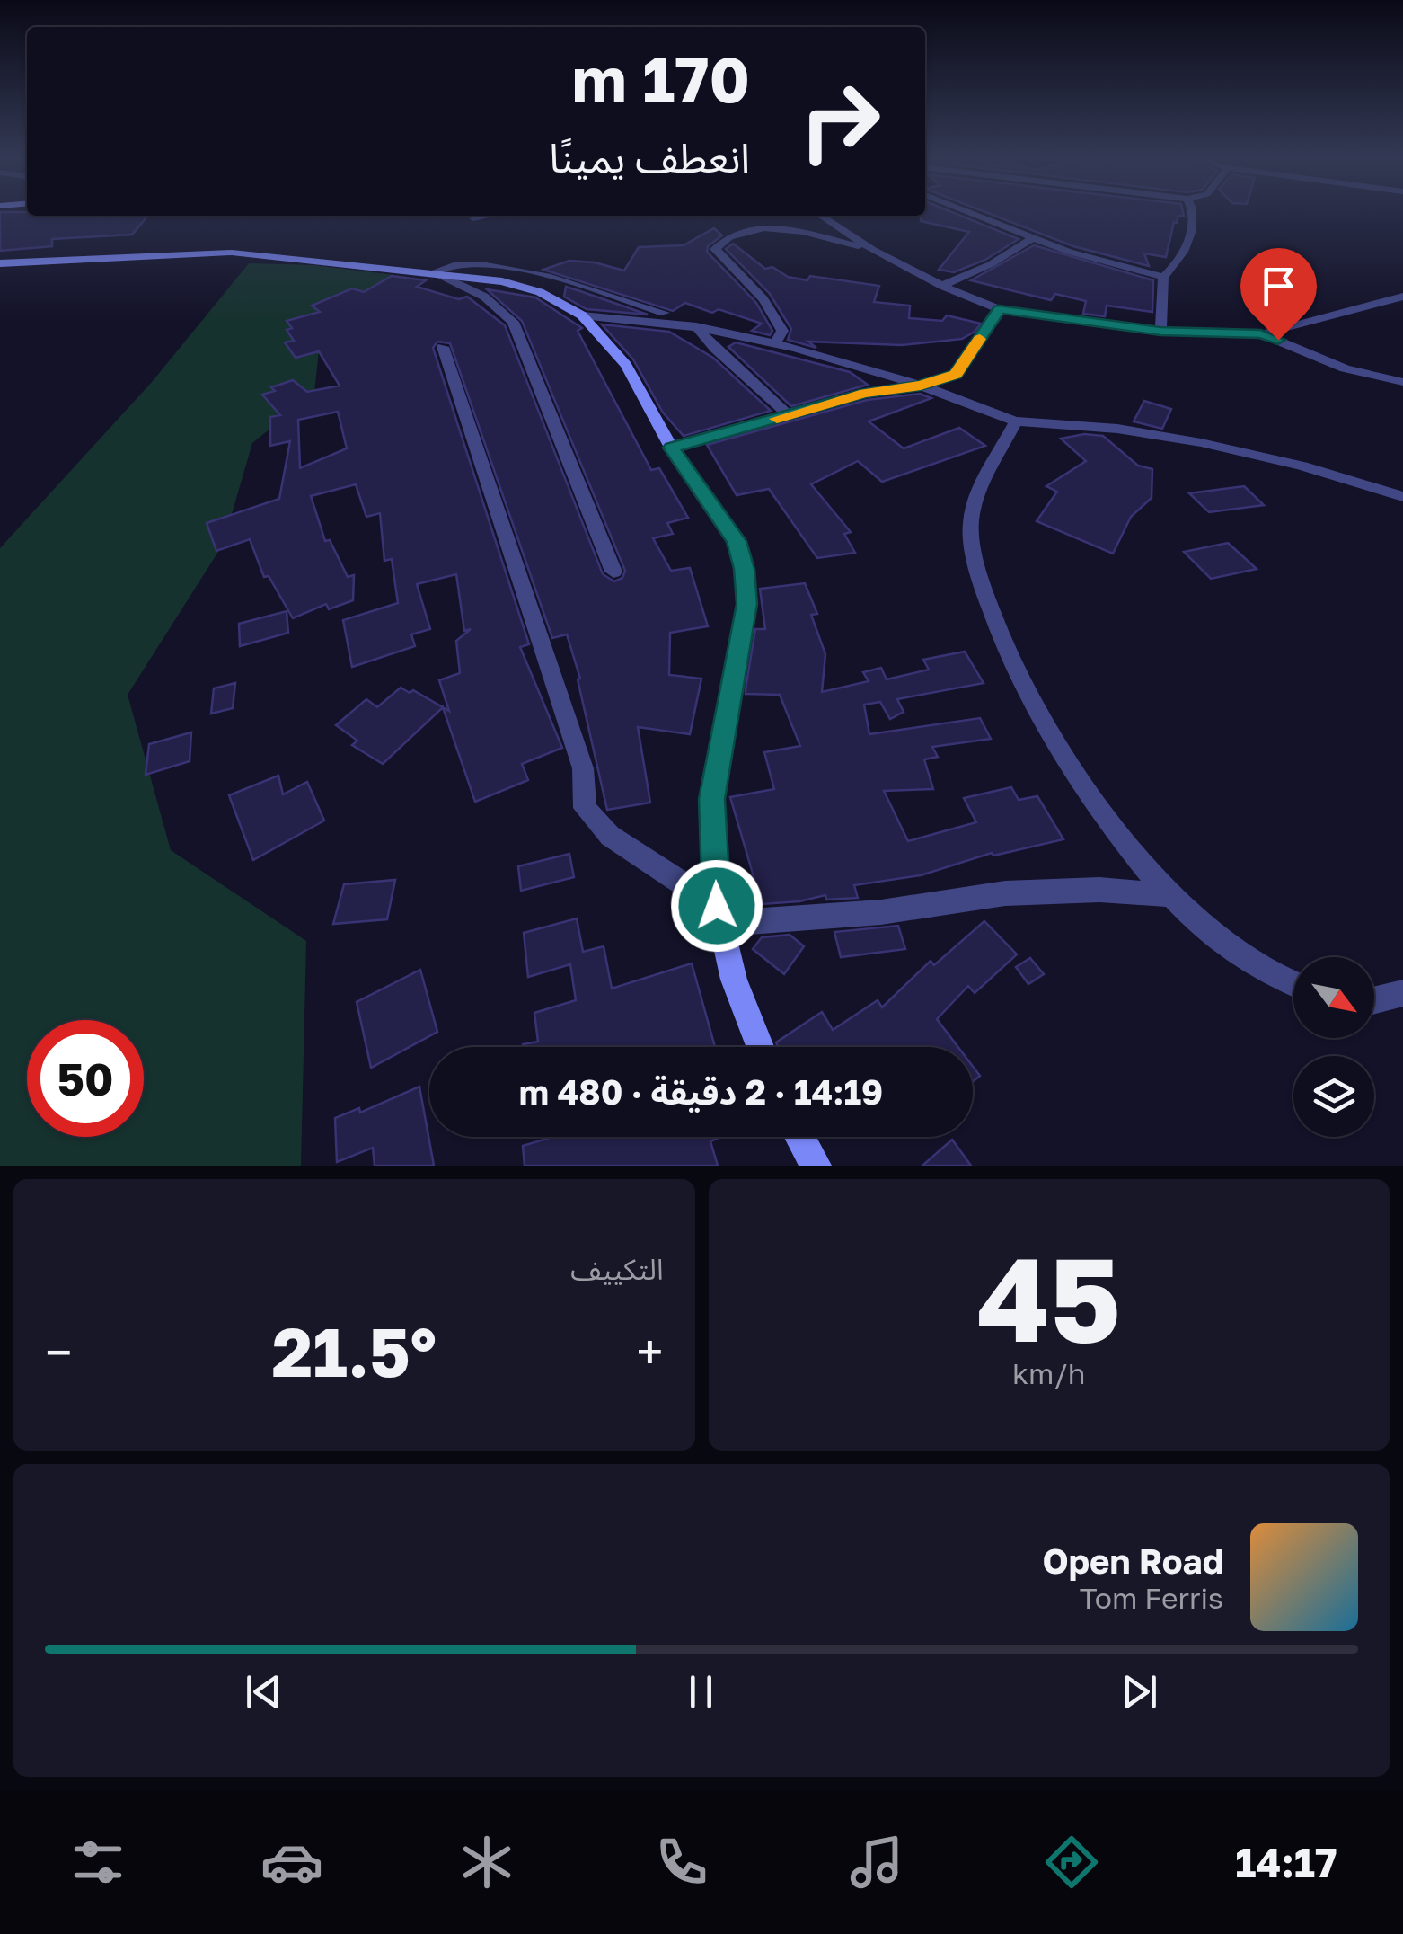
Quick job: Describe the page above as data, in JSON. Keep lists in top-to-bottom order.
{
  "north": "bottom right",
  "page": {
    "turn": ["170 m", "انعطف يمينًا"],
    "limit": "50",
    "trip": "14:19 · 2 دقيقة · 480 m",
    "tile": [
      ["45", "km/h"],
      "التكييف"
    ],
    "heat": ["−", "21.5°", "+"],
    "song": ["Open Road", "Tom Ferris"],
    "tabs": "14:17"
  }
}
